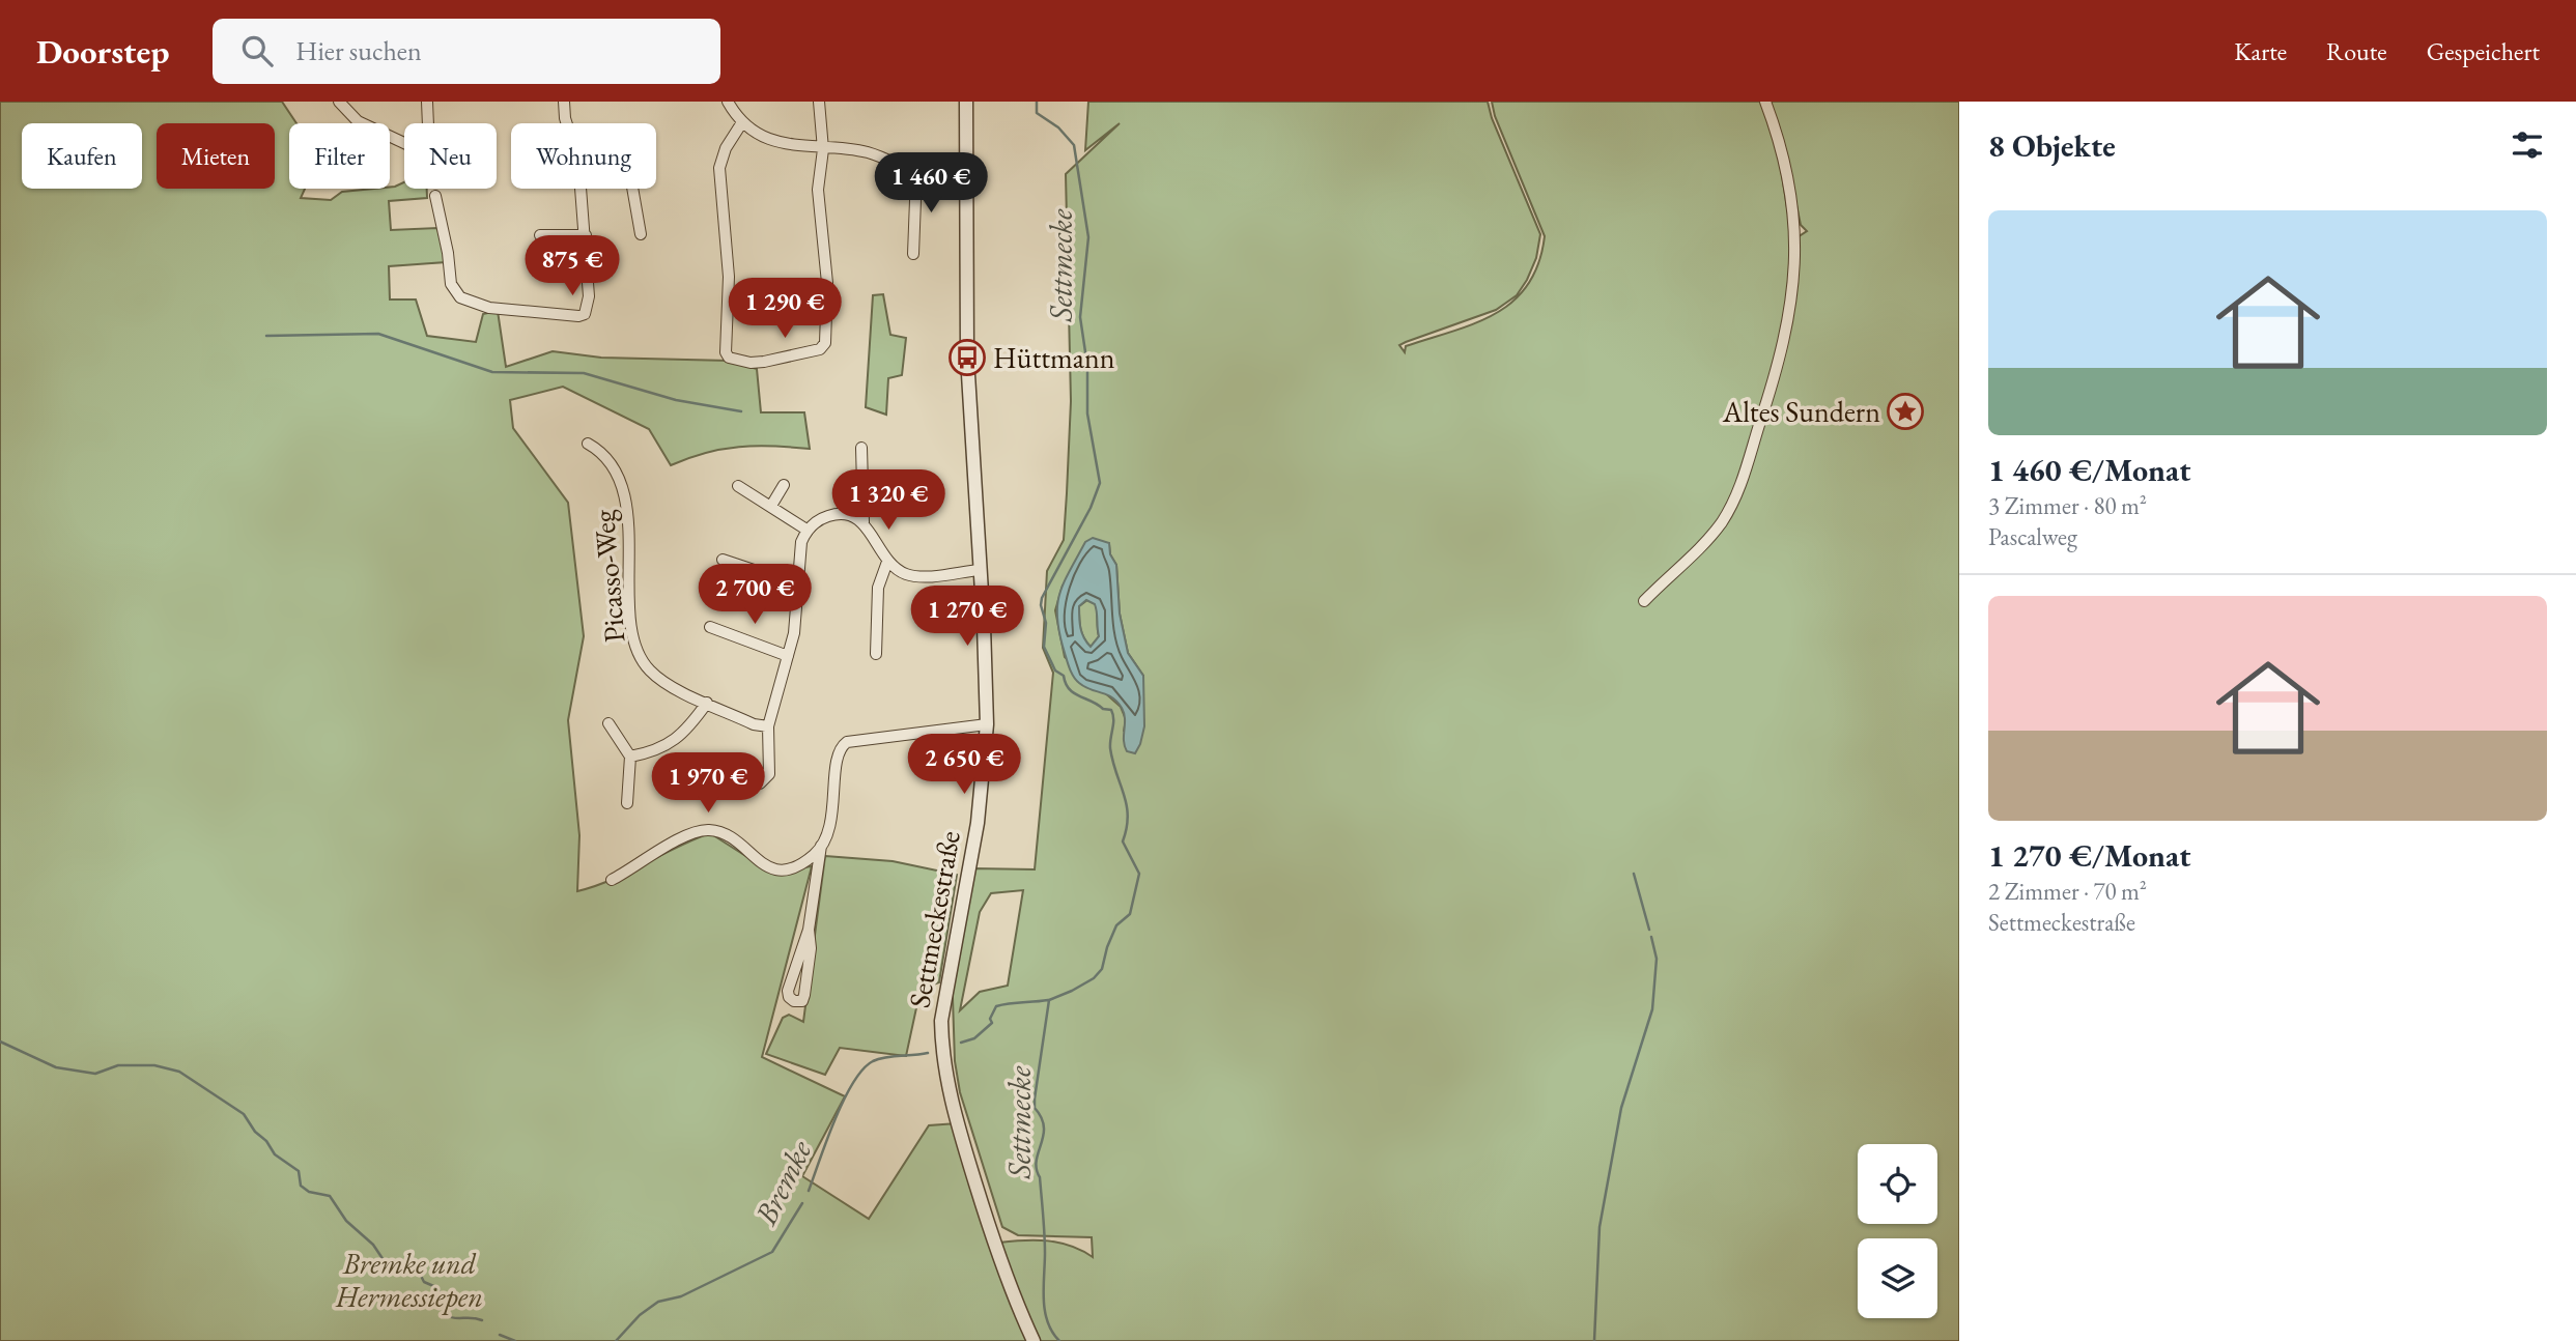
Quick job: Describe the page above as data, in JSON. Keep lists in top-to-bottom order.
{
  "streets": {
    "street": ["Picasso-Weg", "Settmeckestraße"]
  },
  "water": ["Settmecke", "Bremke"],
  "parks": ["Bremke und Hermessiepen"],
  "places": {
    "bus stop": ["Hüttmann"],
    "place": ["Altes Sundern"]
  },
  "page": {
    "header": "Doorstep",
    "search": "Hier suchen",
    "nav": ["Karte", "Route", "Gespeichert"],
    "heading": "8 Objekte",
    "chip": [
      "Kaufen",
      "Mieten",
      "Filter",
      "Neu",
      "Wohnung"
    ],
    "price": [
      "1 460 €",
      "875 €",
      "1 290 €",
      "1 320 €",
      "2 700 €",
      "1 270 €",
      "2 650 €",
      "1 970 €"
    ],
    "list": [
      {
        "name": "1 460 €/Monat",
        "note": "3 Zimmer · 80 m² · Pascalweg"
      },
      {
        "name": "1 270 €/Monat",
        "note": "2 Zimmer · 70 m² · Settmeckestraße"
      }
    ]
  }
}
